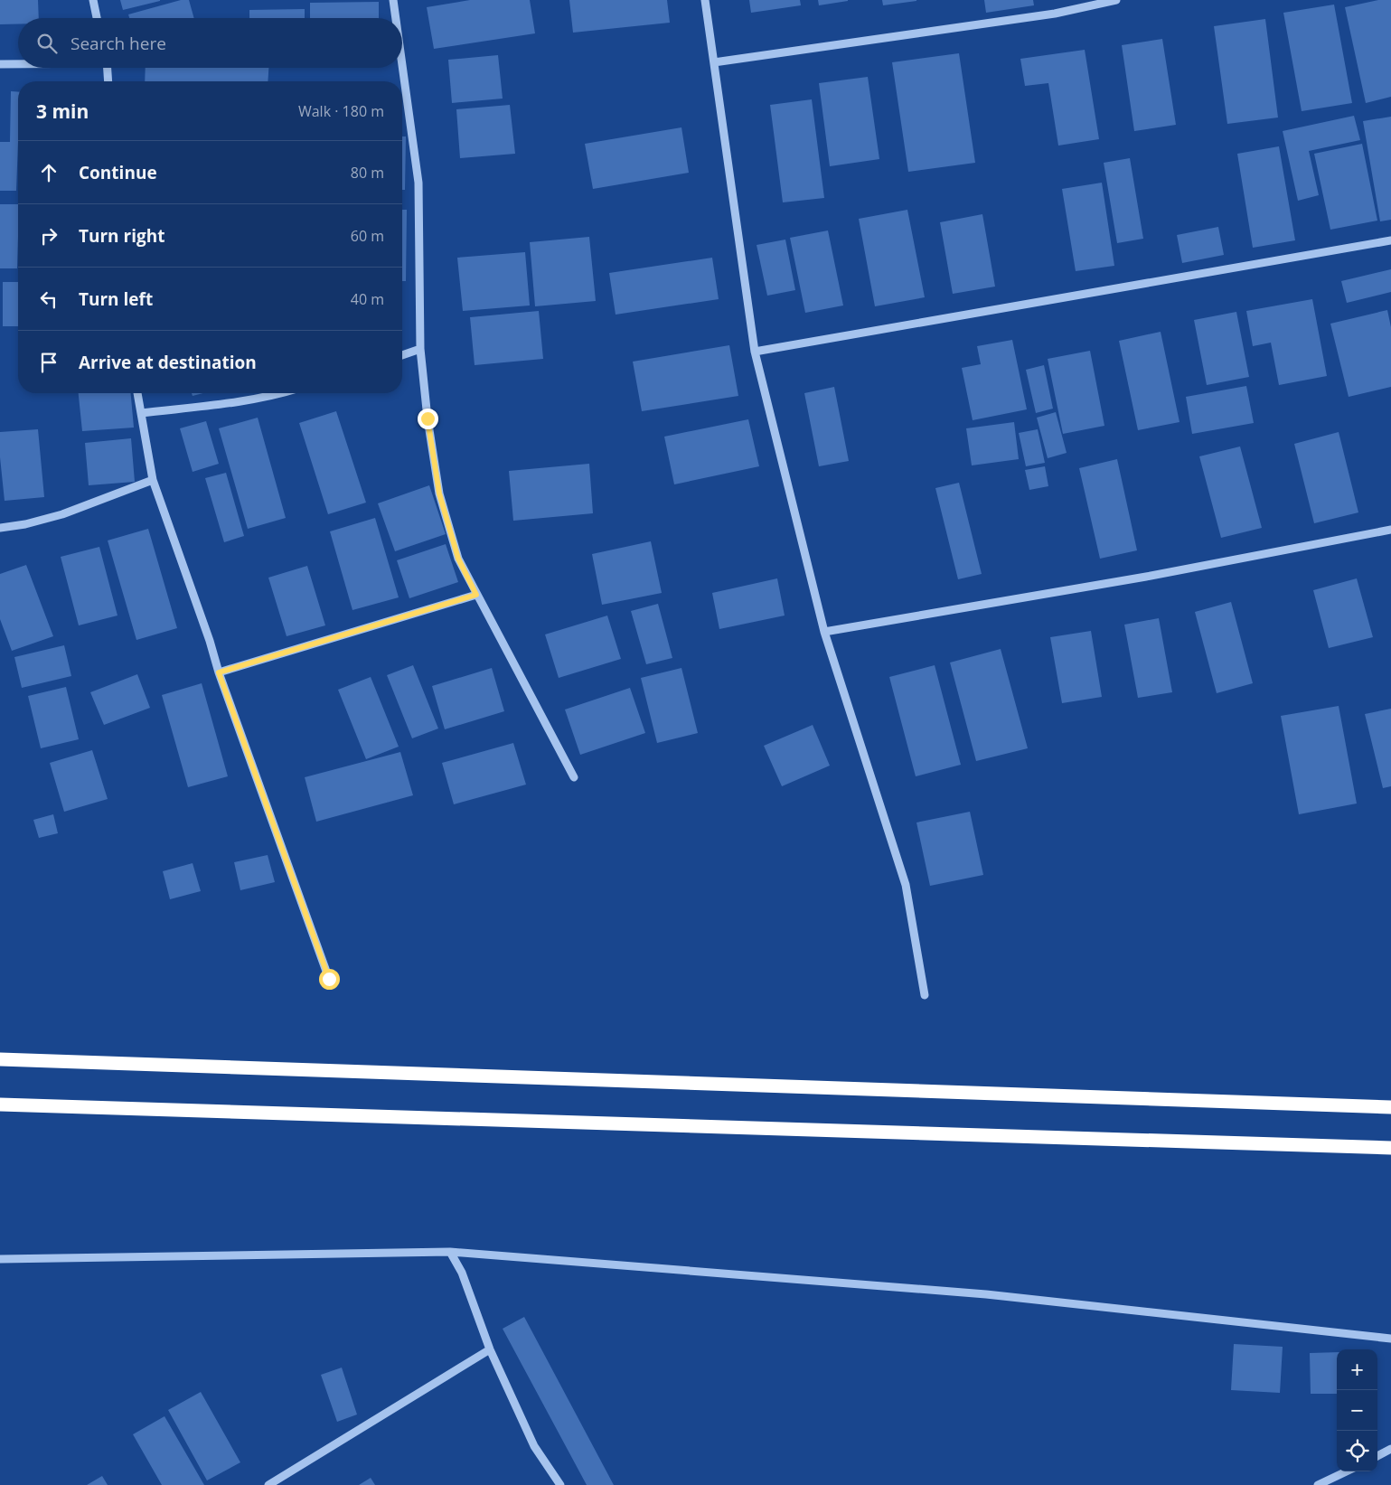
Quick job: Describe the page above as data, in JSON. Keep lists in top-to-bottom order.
{
  "page": {
    "search": "Search here",
    "heading": ["3 min", "Walk · 180 m"],
    "list": [
      ["Continue", "80 m"],
      ["Turn right", "60 m"],
      ["Turn left", "40 m"],
      "Arrive at destination"
    ],
    "map_buttons": ["+", "−"]
  }
}
